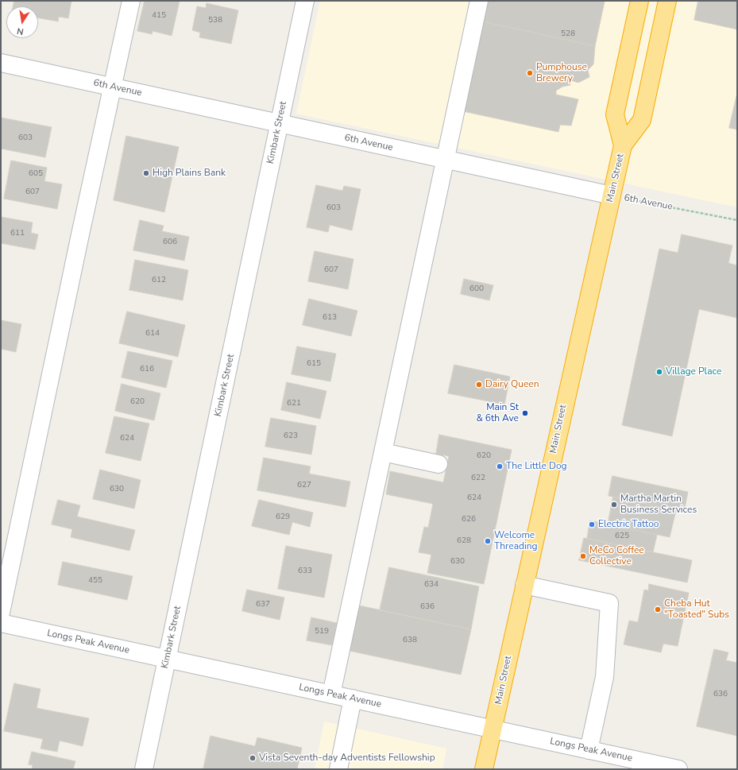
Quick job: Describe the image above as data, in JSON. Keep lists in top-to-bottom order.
{
  "streets": {
    "highway": ["Main Street"],
    "street": ["6th Avenue", "Kimbark Street", "Longs Peak Avenue"]
  },
  "crossings": [
    ["6th Avenue", "Kimbark Street"],
    ["6th Avenue", "Main Street"],
    ["Kimbark Street", "Longs Peak Avenue"],
    ["Main Street", "Longs Peak Avenue"]
  ],
  "places": [
    "Pumphouse Brewery",
    "High Plains Bank",
    "Village Place",
    "Dairy Queen",
    "Main St & 6th Ave",
    "The Little Dog",
    "Martha Martin Business Services",
    "Electric Tattoo",
    "Welcome Threading",
    "MeCo Coffee Collective",
    "Cheba Hut \"Toasted\" Subs",
    "Vista Seventh-day Adventists Fellowship"
  ],
  "house_numbers": [
    "415",
    "538",
    "528",
    "603",
    "605",
    "607",
    "603",
    "611",
    "606",
    "607",
    "612",
    "600",
    "613",
    "614",
    "615",
    "616",
    "620",
    "621",
    "623",
    "624",
    "620",
    "622",
    "627",
    "630",
    "624",
    "629",
    "626",
    "625",
    "628",
    "630",
    "633",
    "455",
    "634",
    "637",
    "636",
    "519",
    "638",
    "636"
  ],
  "north": "bottom"
}
